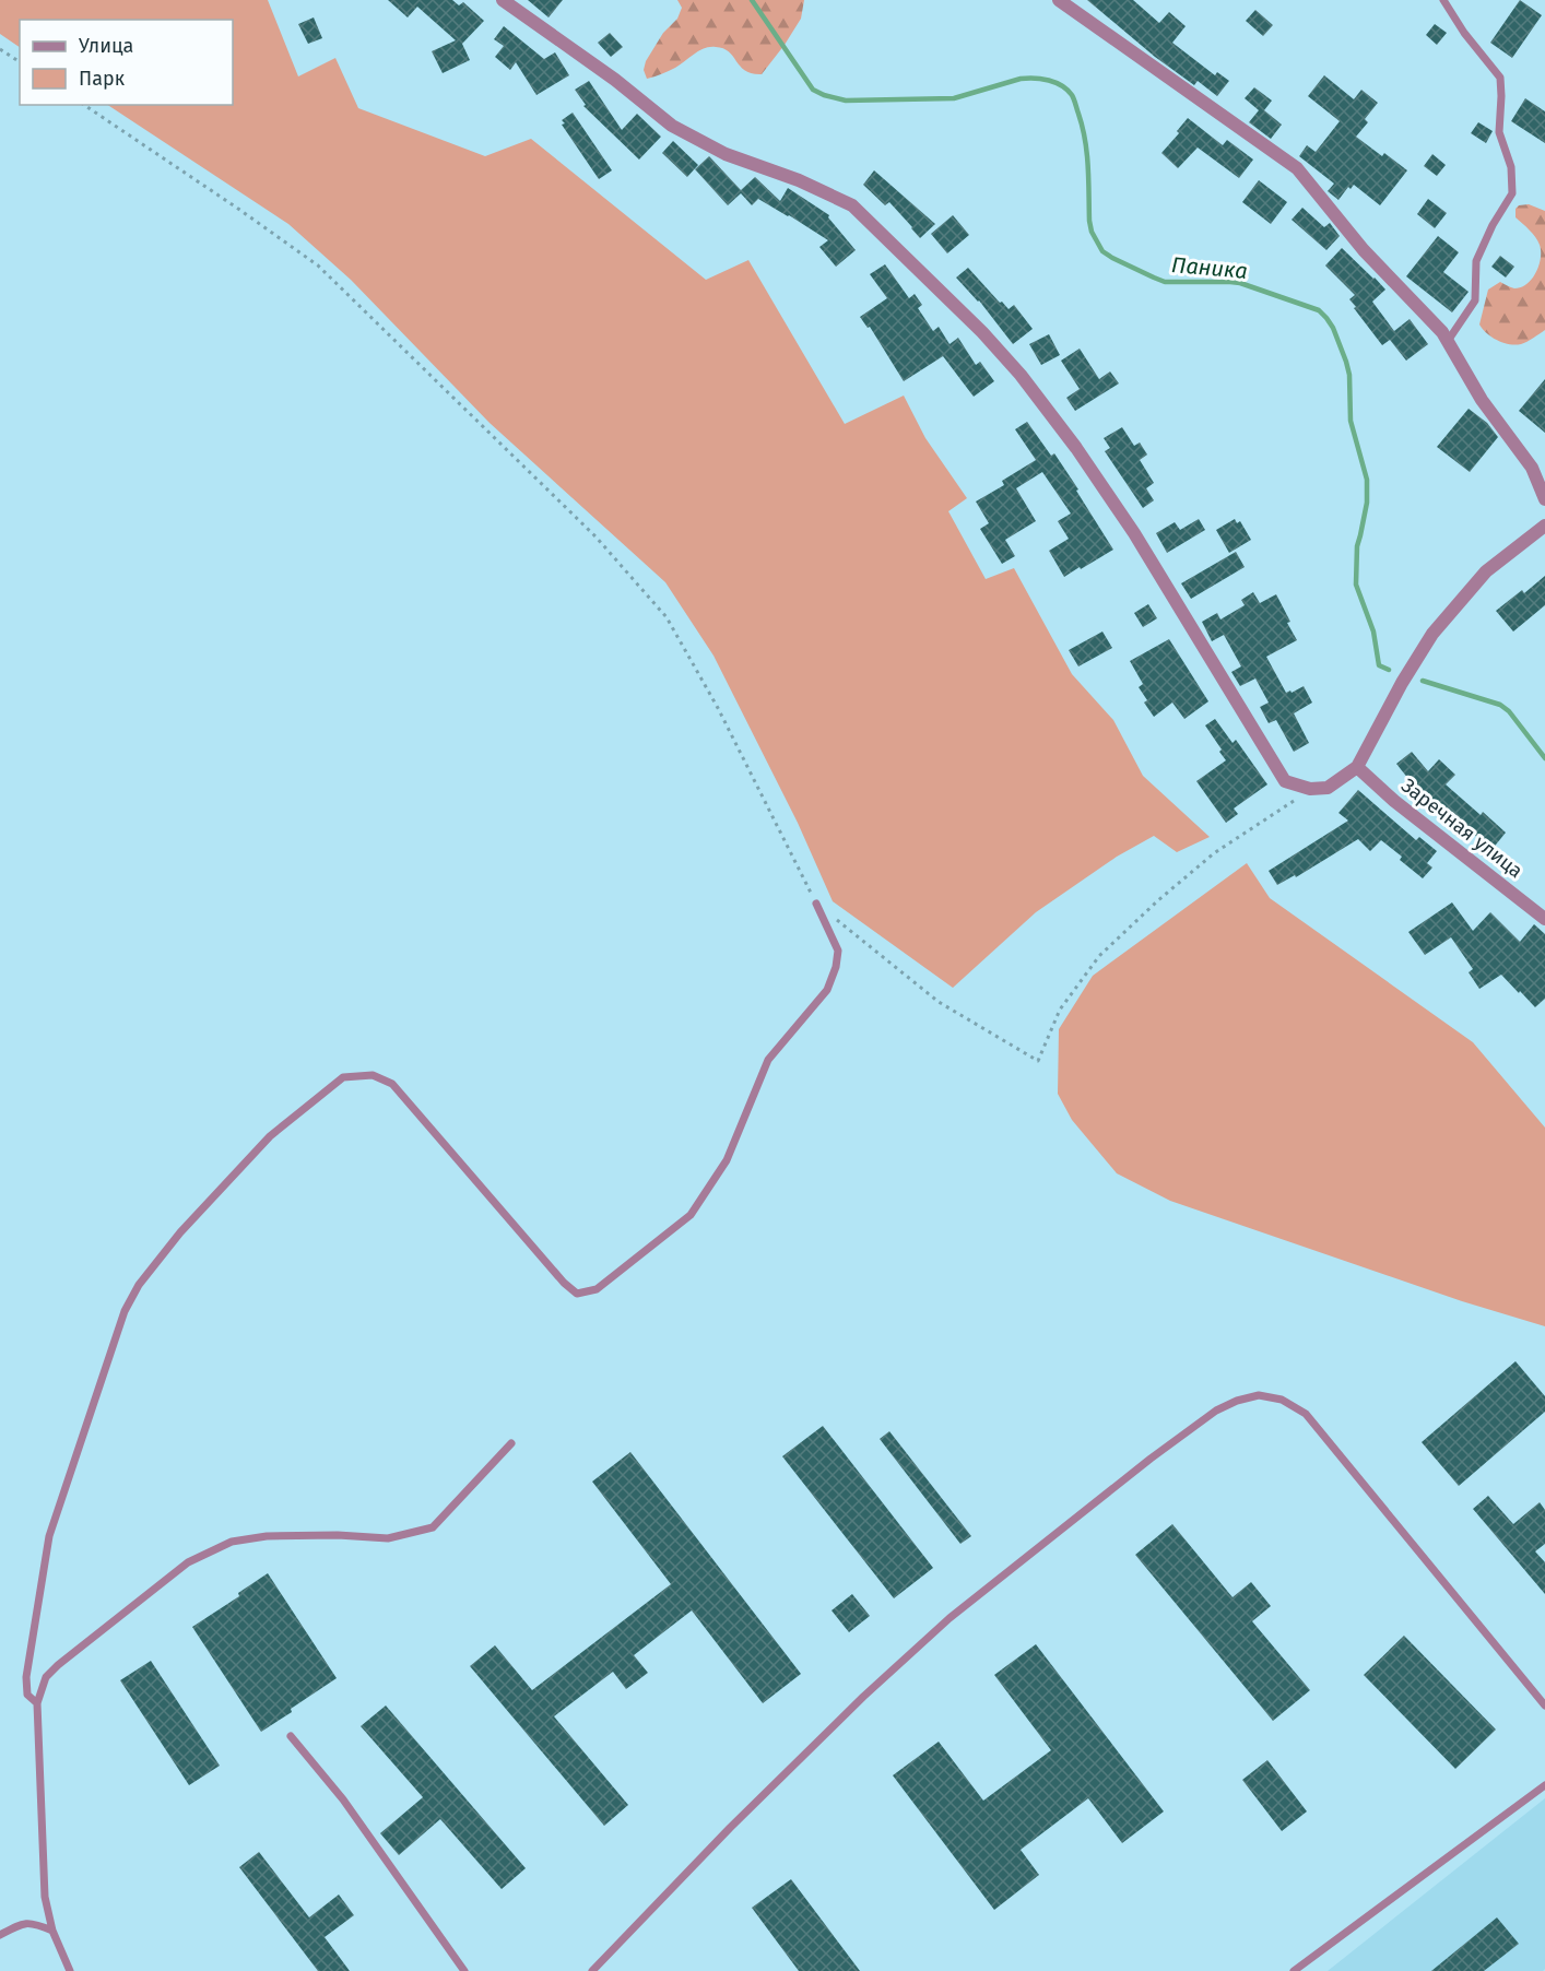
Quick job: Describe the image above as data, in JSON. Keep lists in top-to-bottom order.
{
  "streets": {
    "street": ["Заречная улица"]
  },
  "water": ["Паника"],
  "legend": ["Улица", "Парк"]
}
